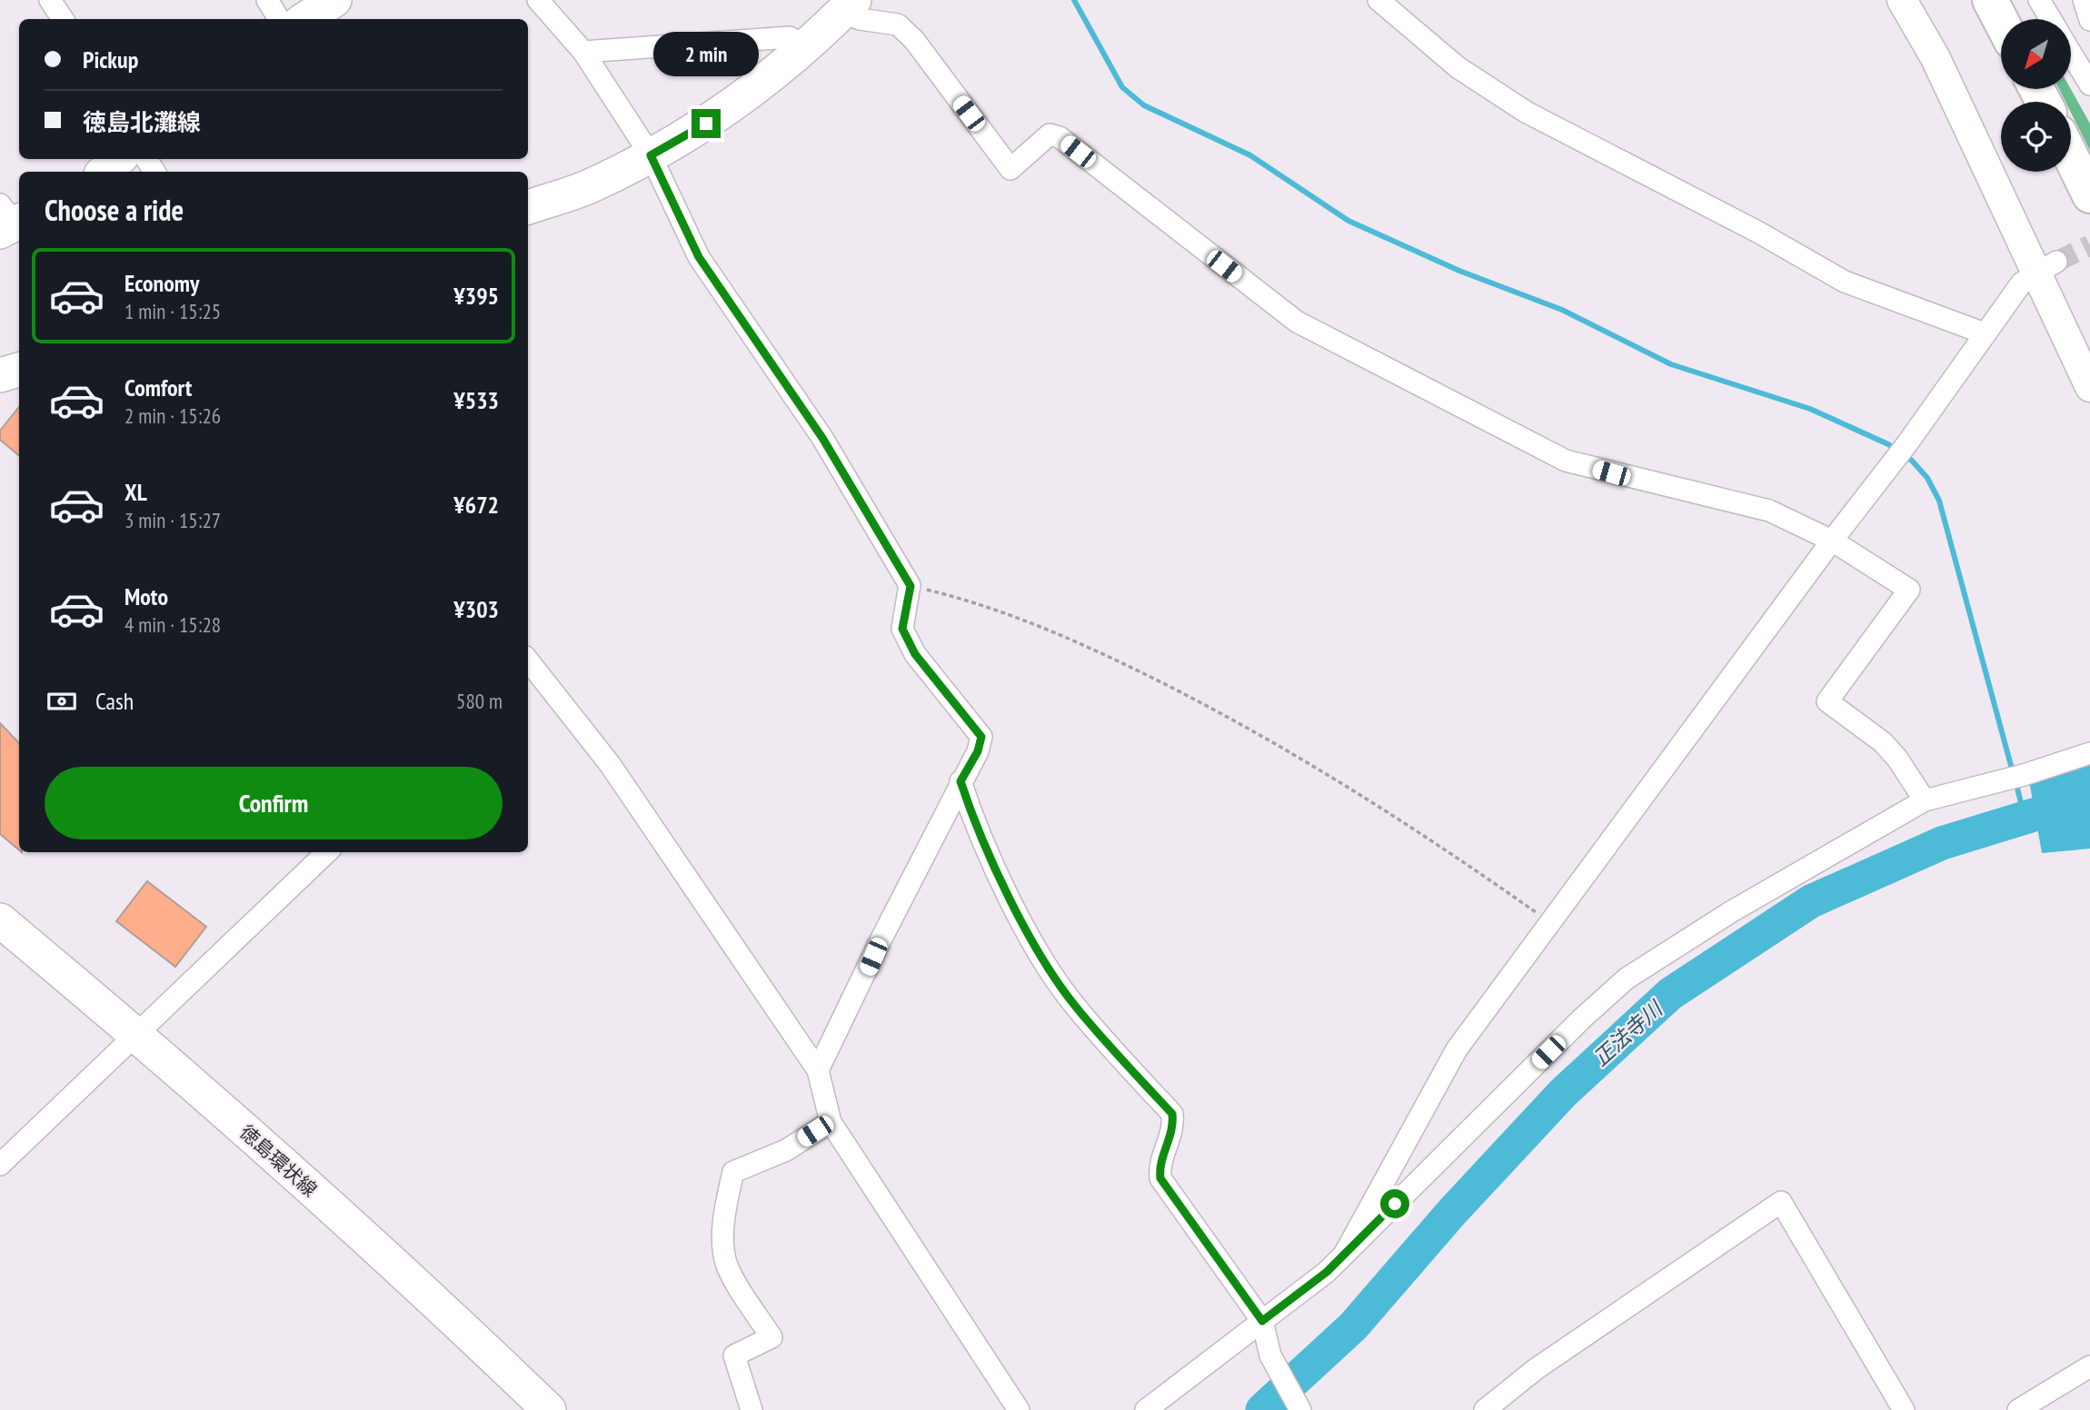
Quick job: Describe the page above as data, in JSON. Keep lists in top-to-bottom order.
{
  "streets": {
    "main road": ["徳島環状線"]
  },
  "water": ["正法寺川"],
  "north": "bottom left",
  "page": {
    "banner": ["Pickup", "徳島北灘線"],
    "bubble": "2 min",
    "heading": "Choose a ride",
    "list": [
      {
        "name": "Economy",
        "note": "1 min · 15:25",
        "value": "¥395"
      },
      {
        "name": "Comfort",
        "note": "2 min · 15:26",
        "value": "¥533"
      },
      {
        "name": "XL",
        "note": "3 min · 15:27",
        "value": "¥672"
      },
      {
        "name": "Moto",
        "note": "4 min · 15:28",
        "value": "¥303"
      }
    ],
    "pay": ["Cash", "580 m"],
    "buttons": "Confirm"
  }
}
